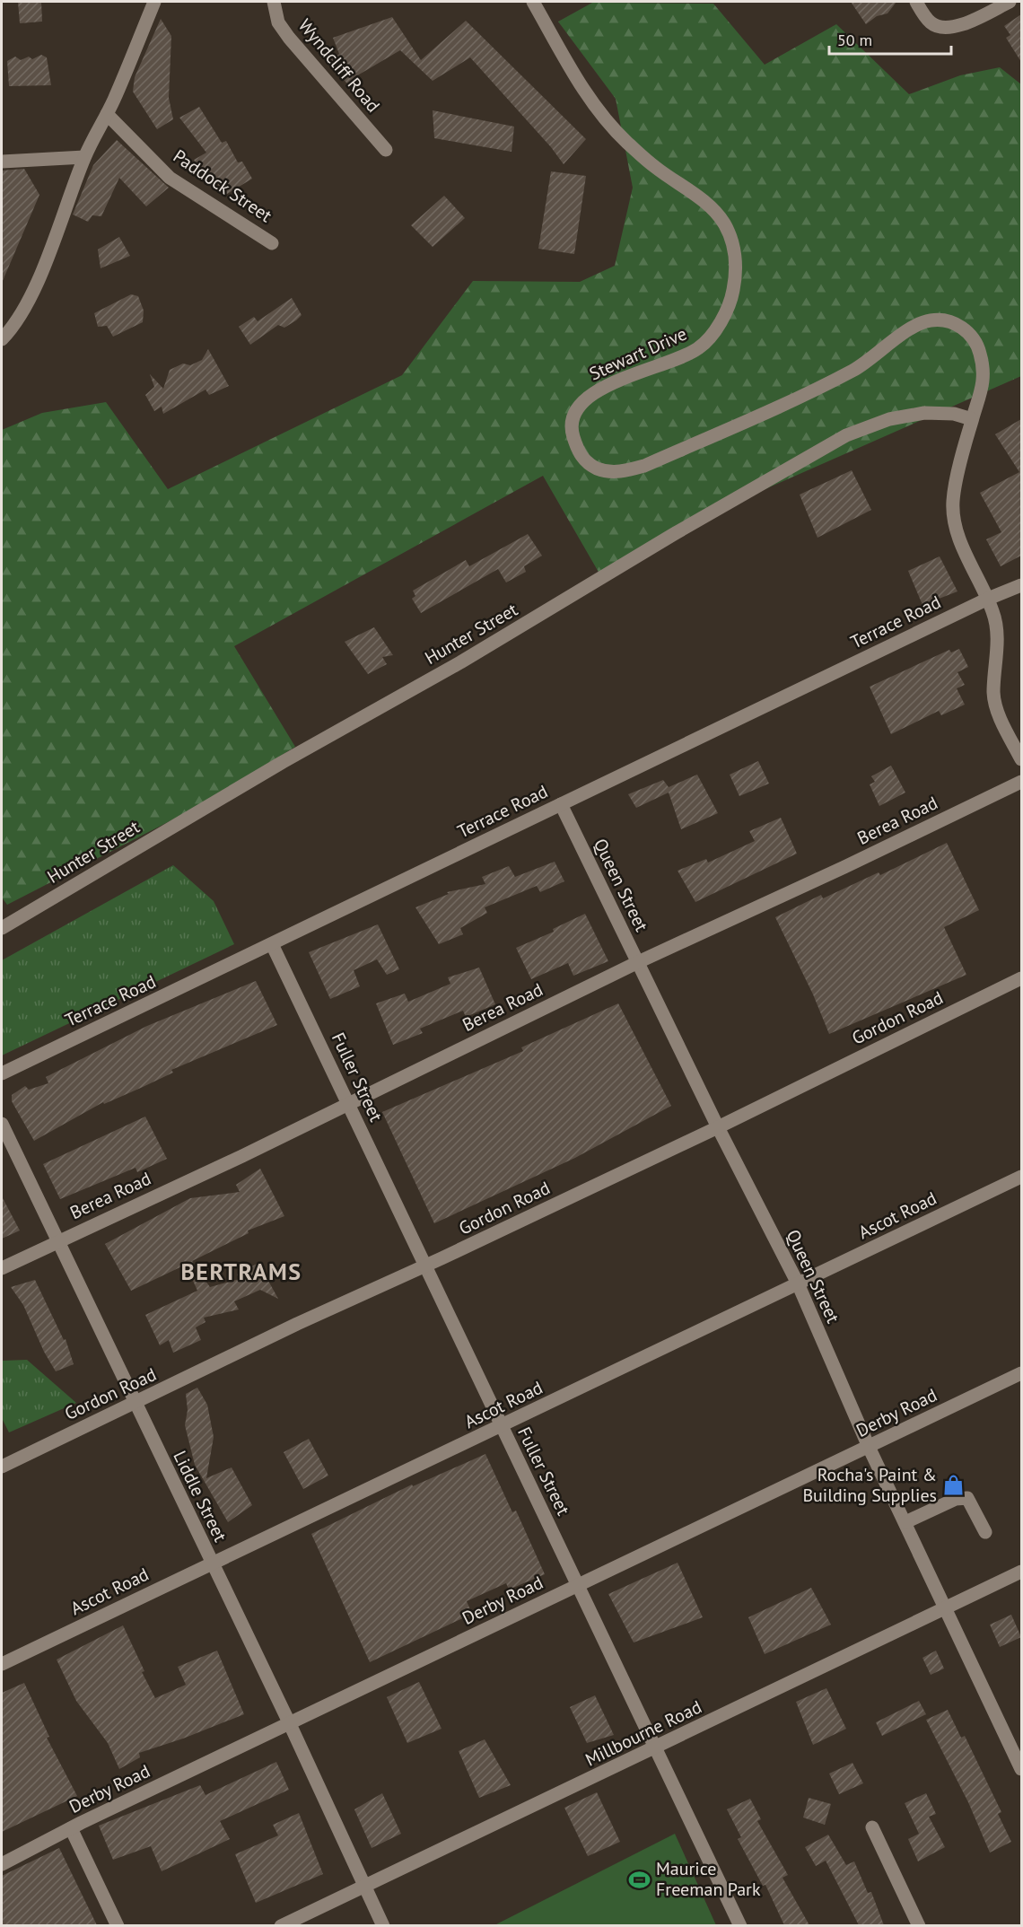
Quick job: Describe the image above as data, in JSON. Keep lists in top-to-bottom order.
{
  "streets": {
    "street": [
      "Wyndcliff Road",
      "Paddock Street",
      "Stewart Drive",
      "Terrace Road",
      "Hunter Street",
      "Berea Road",
      "Queen Street",
      "Gordon Road",
      "Fuller Street",
      "Ascot Road",
      "Derby Road",
      "Liddle Street",
      "Millbourne Road"
    ]
  },
  "crossings": [
    ["Stewart Drive", "Hunter Street"],
    ["Terrace Road", "Queen Street"],
    ["Terrace Road", "Fuller Street"],
    ["Berea Road", "Queen Street"],
    ["Berea Road", "Fuller Street"],
    ["Berea Road", "Liddle Street"],
    ["Queen Street", "Gordon Road"],
    ["Queen Street", "Ascot Road"],
    ["Queen Street", "Derby Road"],
    ["Queen Street", "Millbourne Road"],
    ["Gordon Road", "Fuller Street"],
    ["Gordon Road", "Liddle Street"],
    ["Fuller Street", "Ascot Road"],
    ["Fuller Street", "Derby Road"],
    ["Fuller Street", "Millbourne Road"],
    ["Ascot Road", "Liddle Street"],
    ["Derby Road", "Liddle Street"],
    ["Liddle Street", "Millbourne Road"]
  ],
  "districts": ["BERTRAMS"],
  "places": {
    "shop": ["Rocha's Paint & Building Supplies"],
    "sports": ["Maurice Freeman Park"]
  },
  "scale_bar": "50 m"
}
